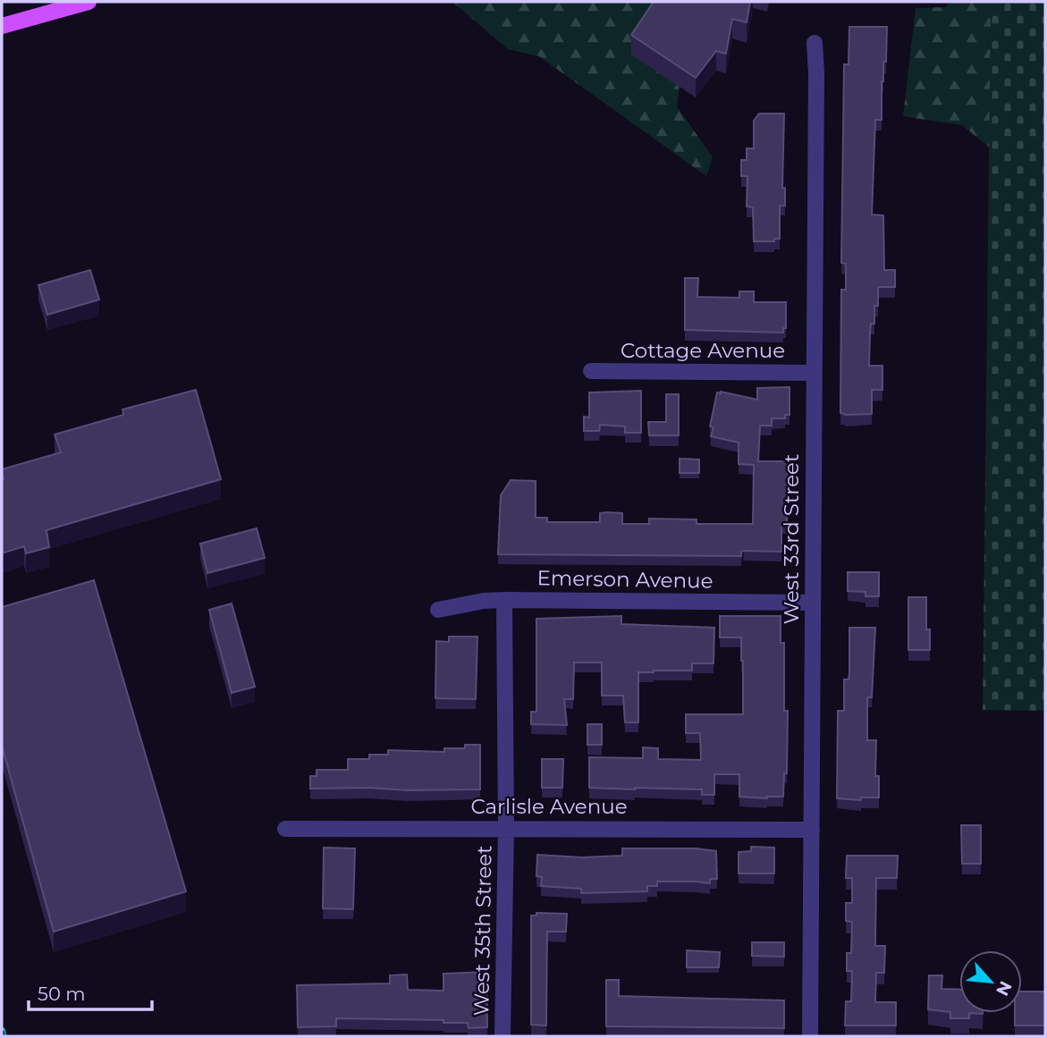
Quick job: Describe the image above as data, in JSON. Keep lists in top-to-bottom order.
{
  "streets": {
    "street": [
      "Cottage Avenue",
      "West 33rd Street",
      "Emerson Avenue",
      "Carlisle Avenue",
      "West 35th Street"
    ]
  },
  "crossings": [
    ["Cottage Avenue", "West 33rd Street"],
    ["West 33rd Street", "Emerson Avenue"],
    ["West 33rd Street", "Carlisle Avenue"],
    ["Emerson Avenue", "West 35th Street"],
    ["Carlisle Avenue", "West 35th Street"]
  ],
  "scale_bar": "50 m",
  "north": "bottom right"
}
